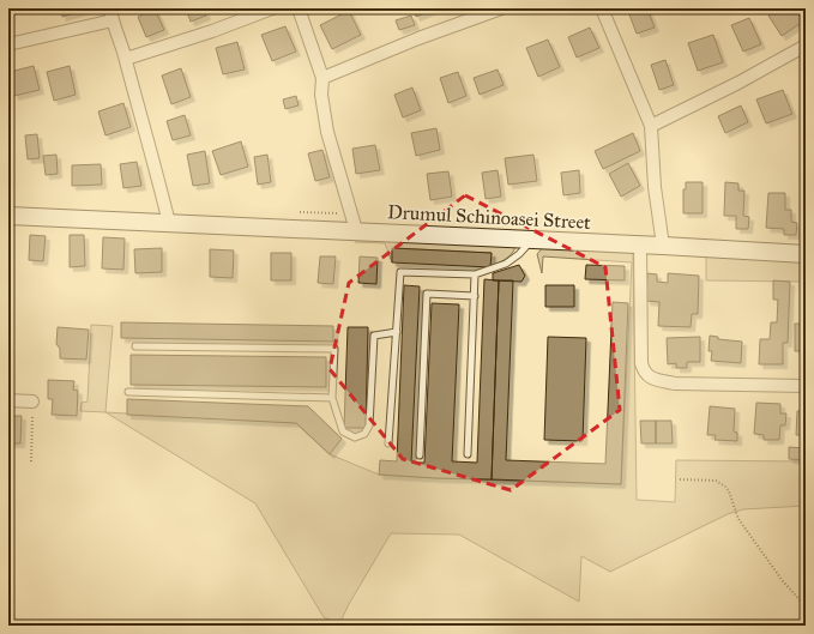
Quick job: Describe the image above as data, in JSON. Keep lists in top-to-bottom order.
{
  "streets": {
    "street": ["Drumul Schinoasei Street"]
  }
}
